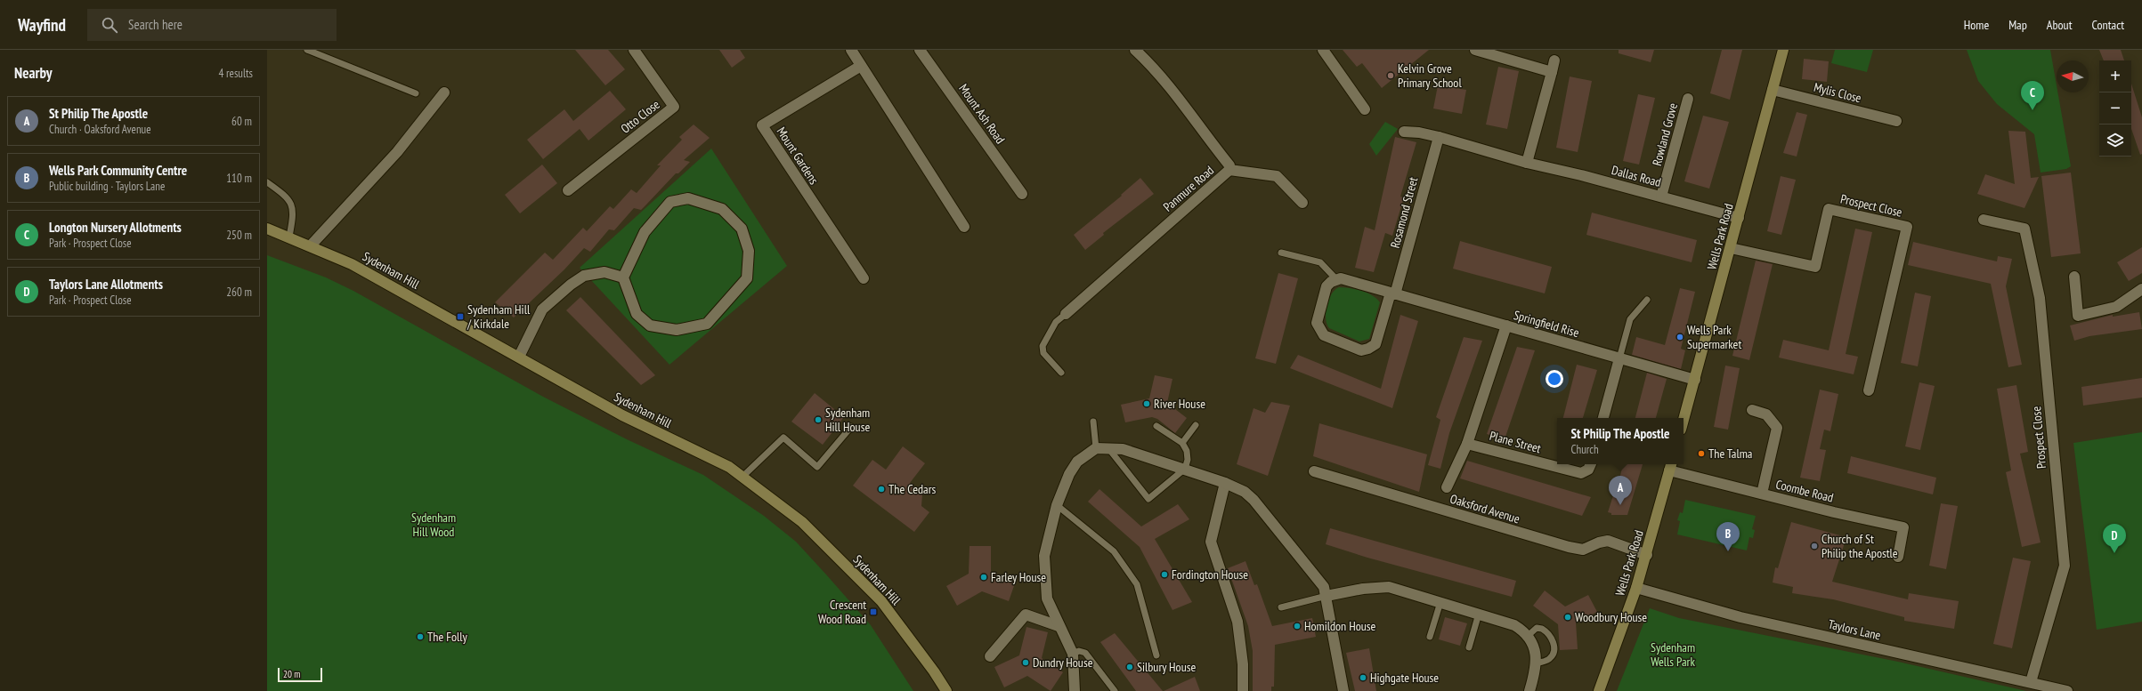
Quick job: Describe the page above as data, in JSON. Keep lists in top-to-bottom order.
{
  "streets": {
    "street": [
      "Mylis Close",
      "Mount Ash Road",
      "Otto Close",
      "Rowland Grove",
      "Mount Gardens",
      "Dallas Road",
      "Panmure Road",
      "Prospect Close",
      "Rosamond Street",
      "Wells Park Road",
      "Sydenham Hill",
      "Springfield Rise",
      "Plane Street",
      "Coombe Road",
      "Oaksford Avenue",
      "Taylors Lane"
    ]
  },
  "crossings": [
    ["Mylis Close", "Wells Park Road"],
    ["Rowland Grove", "Dallas Road"],
    ["Dallas Road", "Rosamond Street"],
    ["Dallas Road", "Wells Park Road"],
    ["Prospect Close", "Wells Park Road"],
    ["Prospect Close", "Taylors Lane"],
    ["Rosamond Street", "Springfield Rise"],
    ["Wells Park Road", "Springfield Rise"],
    ["Wells Park Road", "Coombe Road"],
    ["Wells Park Road", "Oaksford Avenue"],
    ["Wells Park Road", "Taylors Lane"],
    ["Springfield Rise", "Plane Street"]
  ],
  "parks": ["Sydenham Hill Wood", "Sydenham Wells Park"],
  "places": {
    "other": [
      "Kelvin Grove Primary School",
      "Wells Park Supermarket",
      "River House",
      "Sydenham Hill House",
      "The Talma",
      "The Cedars",
      "Church of St Philip the Apostle",
      "Fordington House",
      "Farley House",
      "Woodbury House",
      "Homildon House",
      "The Folly",
      "Dundry House",
      "Silbury House",
      "Highgate House"
    ],
    "transit": ["Sydenham Hill / Kirkdale", "Crescent Wood Road"]
  },
  "scale_bar": "20 m",
  "north": "left",
  "page": {
    "header": "Wayfind",
    "search": "Search here",
    "nav": [
      "Home",
      "Map",
      "About",
      "Contact"
    ],
    "heading": ["Nearby", "4 results"],
    "map_buttons": ["+", "−"],
    "pins": [
      "C",
      "A",
      "B",
      "D"
    ],
    "list": [
      {
        "mark": "A",
        "name": "St Philip The Apostle",
        "note": "Church · Oaksford Avenue",
        "value": "60 m"
      },
      {
        "mark": "B",
        "name": "Wells Park Community Centre",
        "note": "Public building · Taylors Lane",
        "value": "110 m"
      },
      {
        "mark": "C",
        "name": "Longton Nursery Allotments",
        "note": "Park · Prospect Close",
        "value": "250 m"
      },
      {
        "mark": "D",
        "name": "Taylors Lane Allotments",
        "note": "Park · Prospect Close",
        "value": "260 m"
      }
    ],
    "popup": ["St Philip The Apostle", "Church"],
    "scale": "20 m"
  }
}
